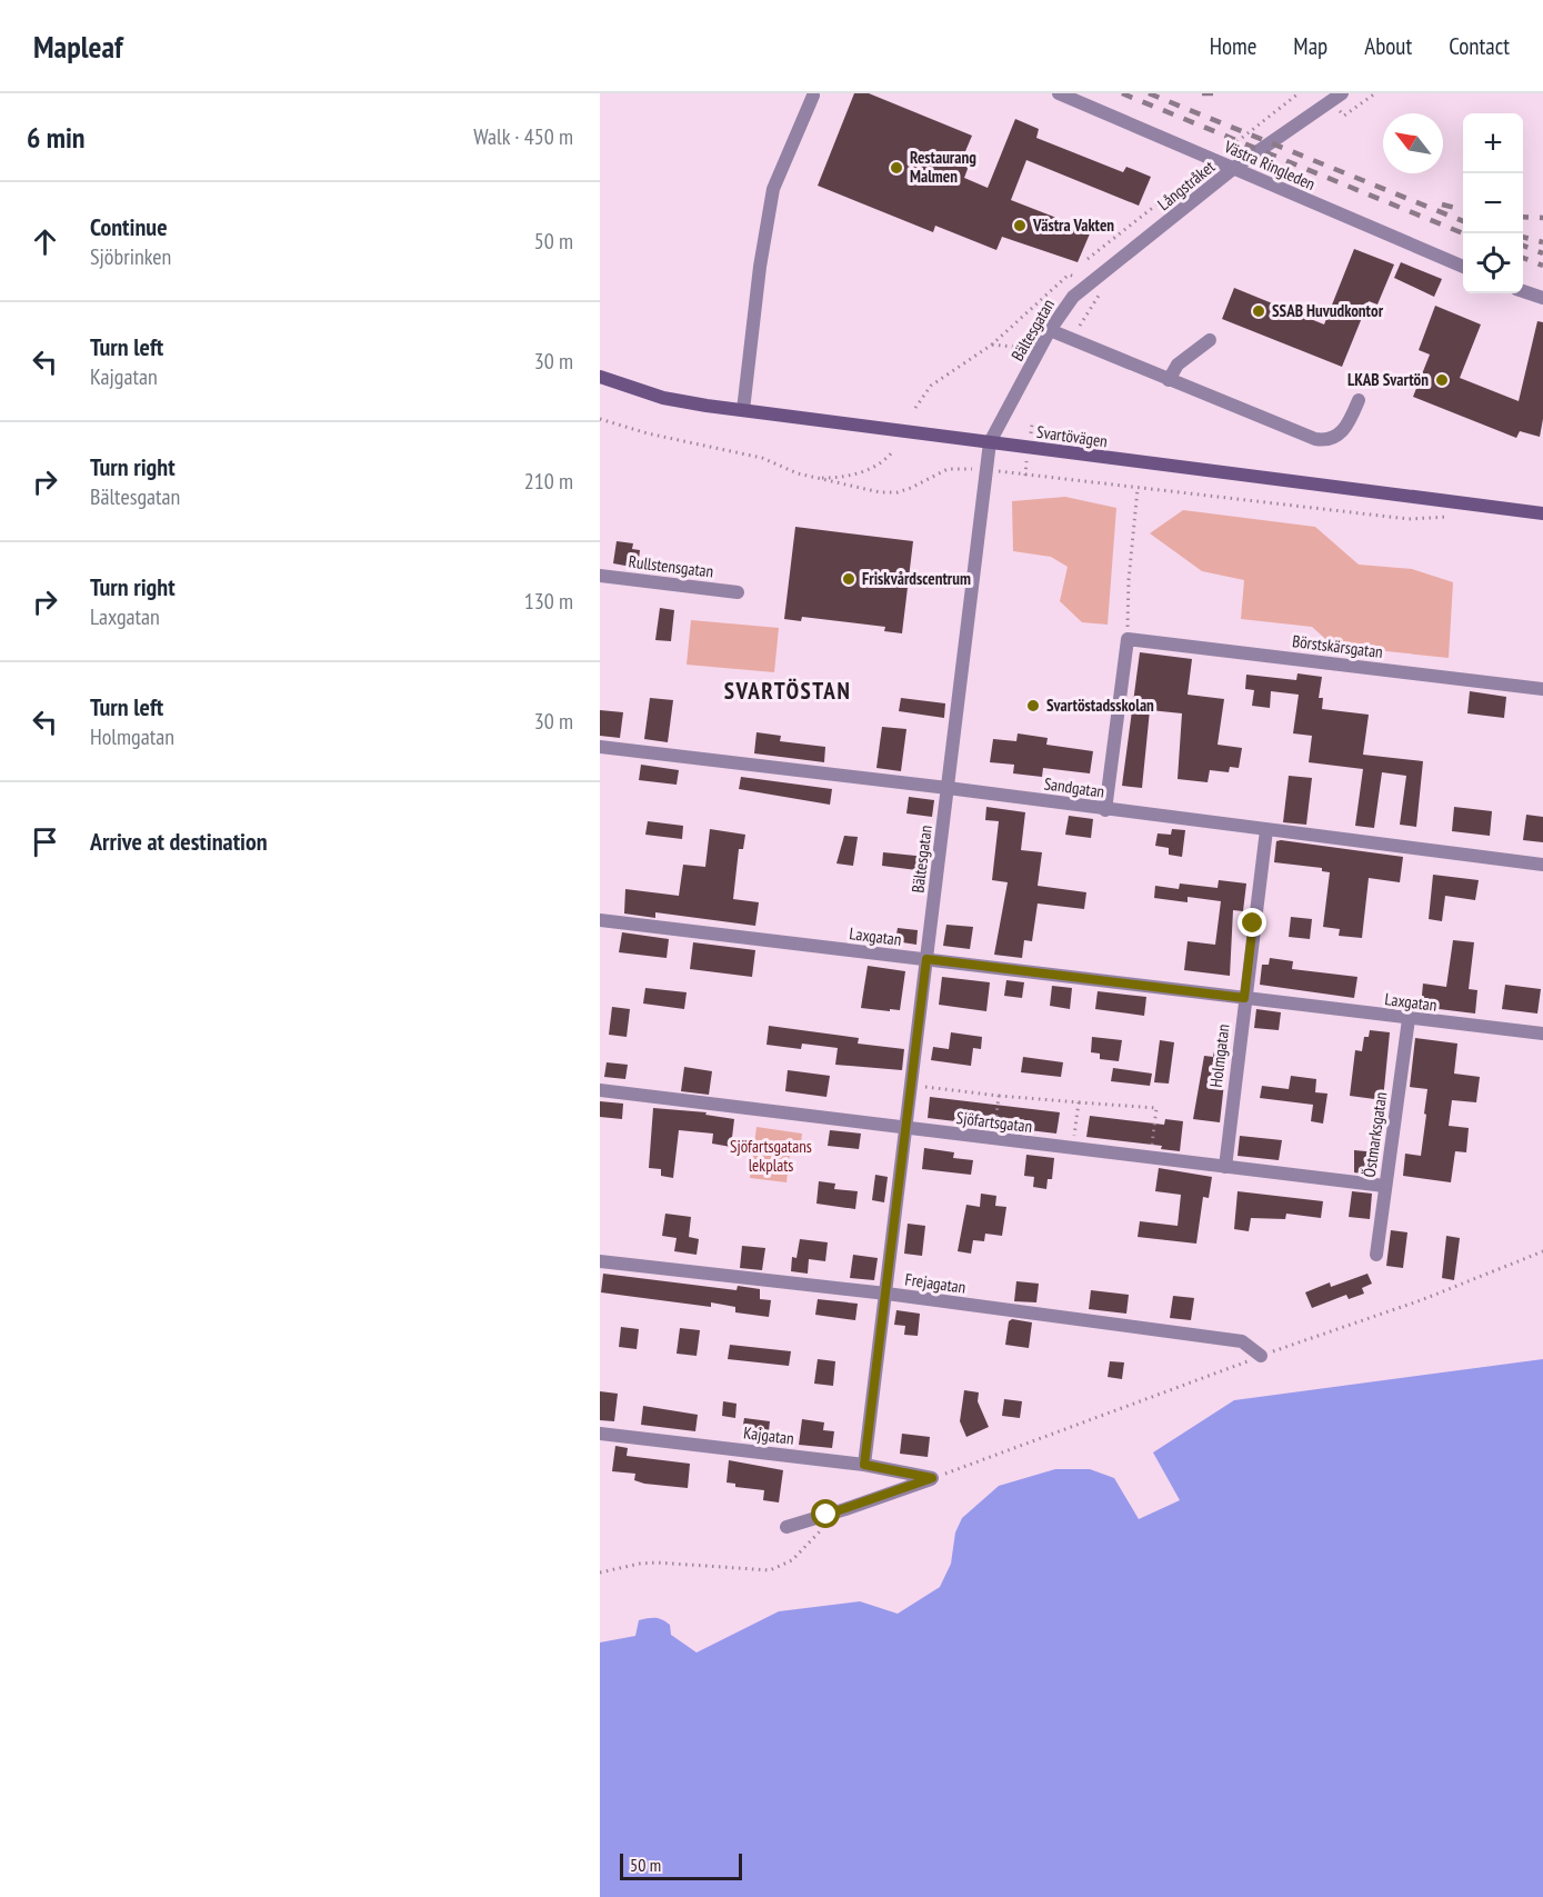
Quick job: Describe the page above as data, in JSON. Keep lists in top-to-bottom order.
{
  "streets": {
    "main road": ["Svartövägen"],
    "street": [
      "Västra Ringleden",
      "Långstråket",
      "Bältesgatan",
      "Rullstensgatan",
      "Börstskärsgatan",
      "Sandgatan",
      "Laxgatan",
      "Holmgatan",
      "Sjöfartsgatan",
      "Östmarksgatan",
      "Frejagatan",
      "Kajgatan"
    ]
  },
  "crossings": [
    ["Västra Ringleden", "Långstråket"],
    ["Långstråket", "Bältesgatan"],
    ["Bältesgatan", "Svartövägen"],
    ["Bältesgatan", "Sandgatan"],
    ["Bältesgatan", "Laxgatan"],
    ["Bältesgatan", "Sjöfartsgatan"],
    ["Bältesgatan", "Frejagatan"],
    ["Bältesgatan", "Kajgatan"],
    ["Sandgatan", "Holmgatan"],
    ["Laxgatan", "Holmgatan"],
    ["Laxgatan", "Östmarksgatan"],
    ["Holmgatan", "Sjöfartsgatan"],
    ["Sjöfartsgatan", "Östmarksgatan"]
  ],
  "districts": ["SVARTÖSTAN"],
  "parks": ["Sjöfartsgatans lekplats"],
  "places": [
    "Restaurang Malmen",
    "Västra Vakten",
    "SSAB Huvudkontor",
    "LKAB Svartön",
    "Friskvårdscentrum",
    "Svartöstadsskolan"
  ],
  "scale_bar": "50 m",
  "north": "top left",
  "page": {
    "header": "Mapleaf",
    "nav": [
      "Home",
      "Map",
      "About",
      "Contact"
    ],
    "heading": ["6 min", "Walk · 450 m"],
    "map_buttons": ["+", "−"],
    "list": [
      ["Continue", "Sjöbrinken", "50 m"],
      ["Turn left", "Kajgatan", "30 m"],
      ["Turn right", "Bältesgatan", "210 m"],
      ["Turn right", "Laxgatan", "130 m"],
      ["Turn left", "Holmgatan", "30 m"],
      "Arrive at destination"
    ],
    "scale": "50 m"
  }
}
